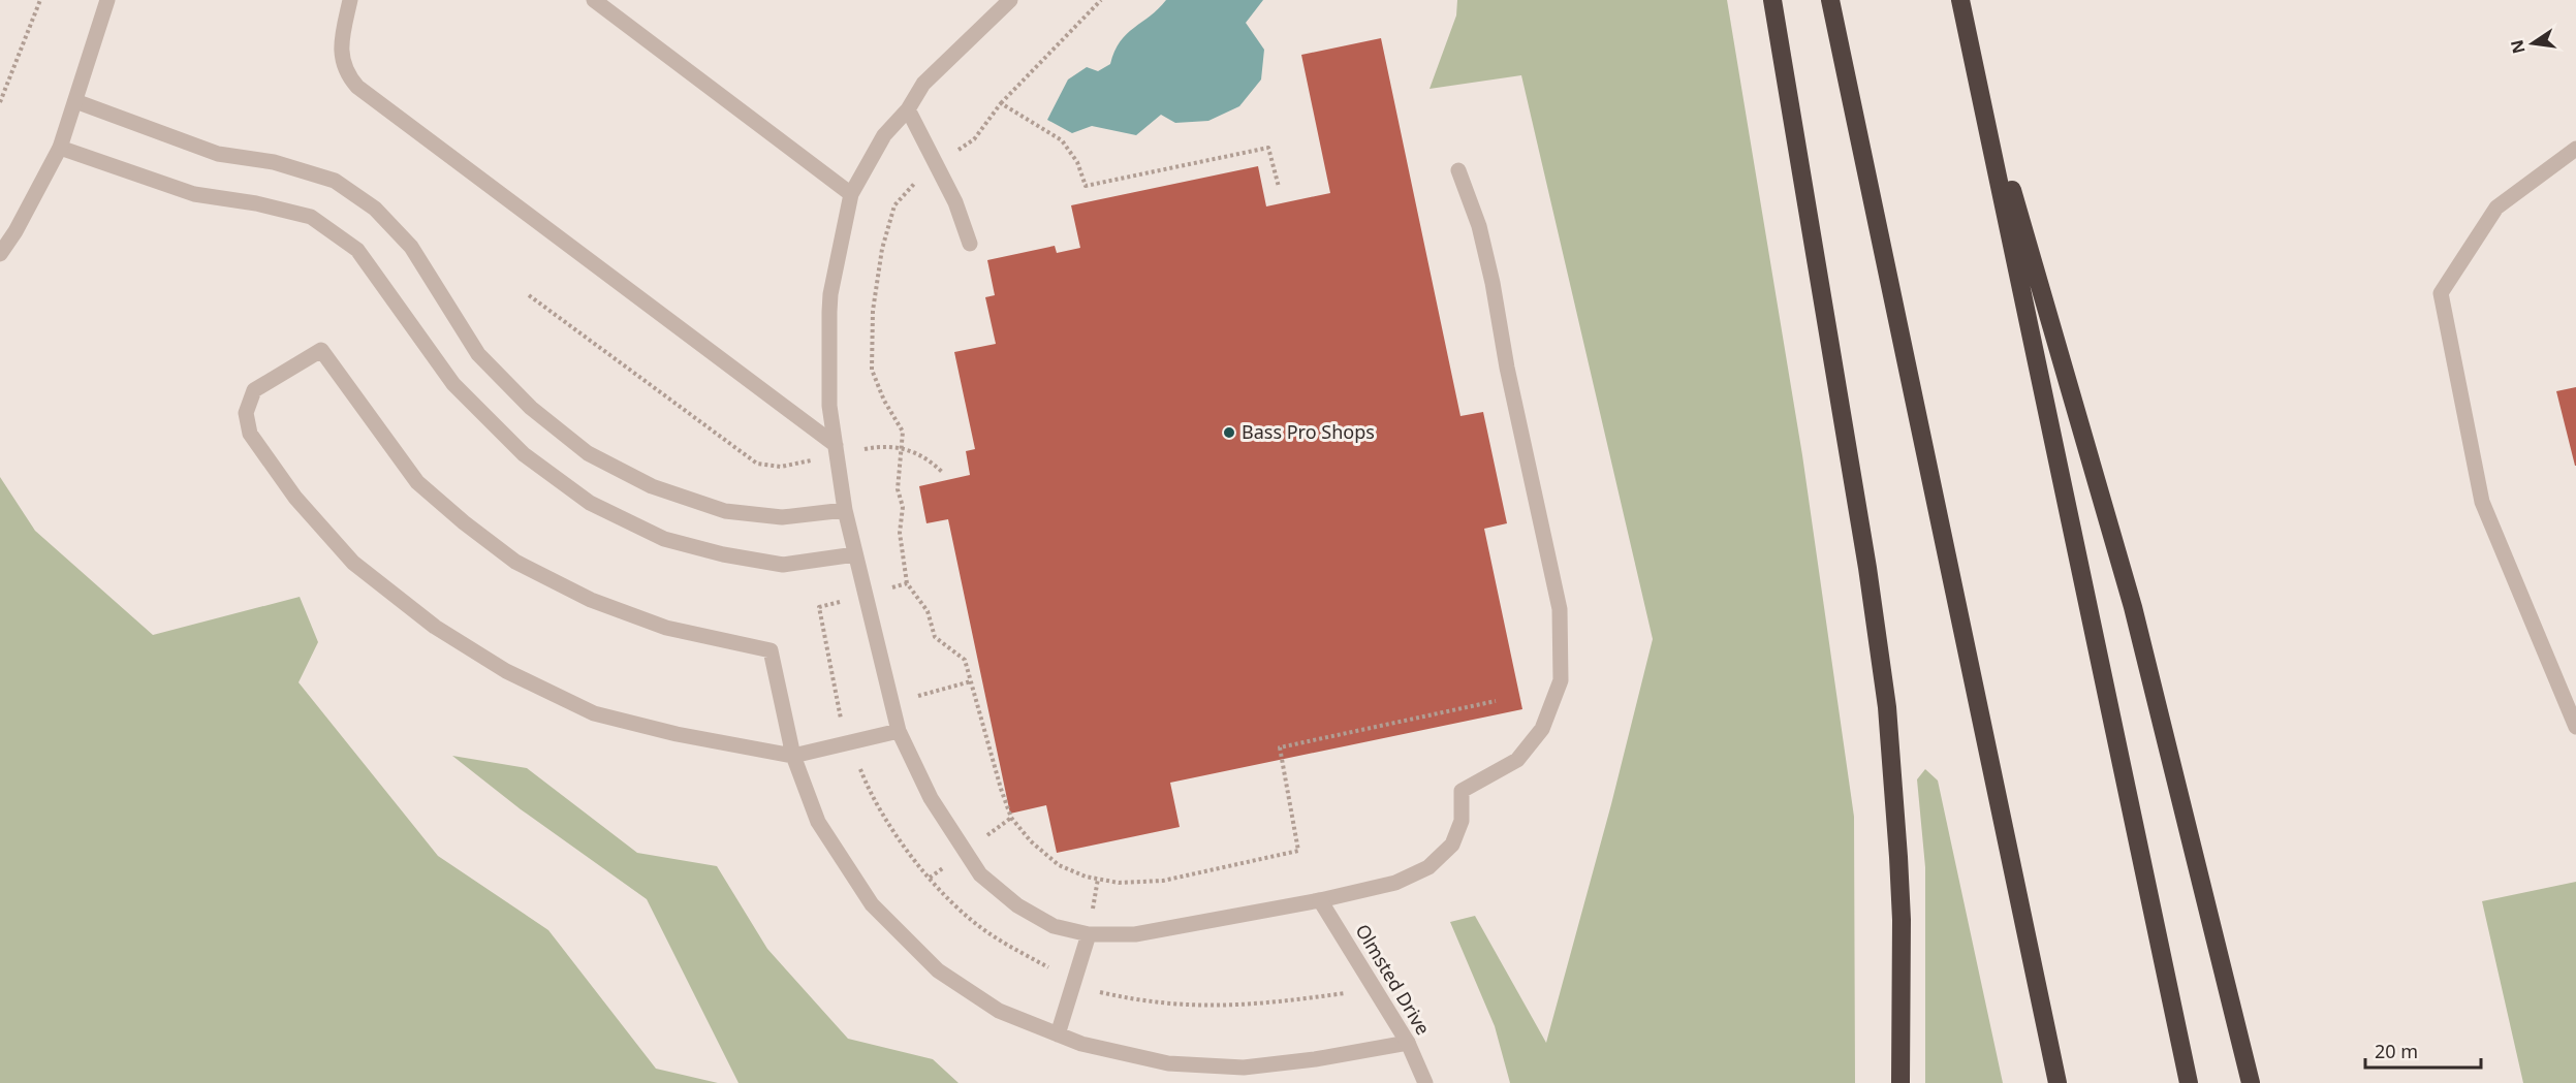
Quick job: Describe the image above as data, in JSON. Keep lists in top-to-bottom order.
{
  "streets": {
    "street": ["Olmsted Drive"]
  },
  "places": ["Bass Pro Shops"],
  "scale_bar": "20 m",
  "north": "left"
}
